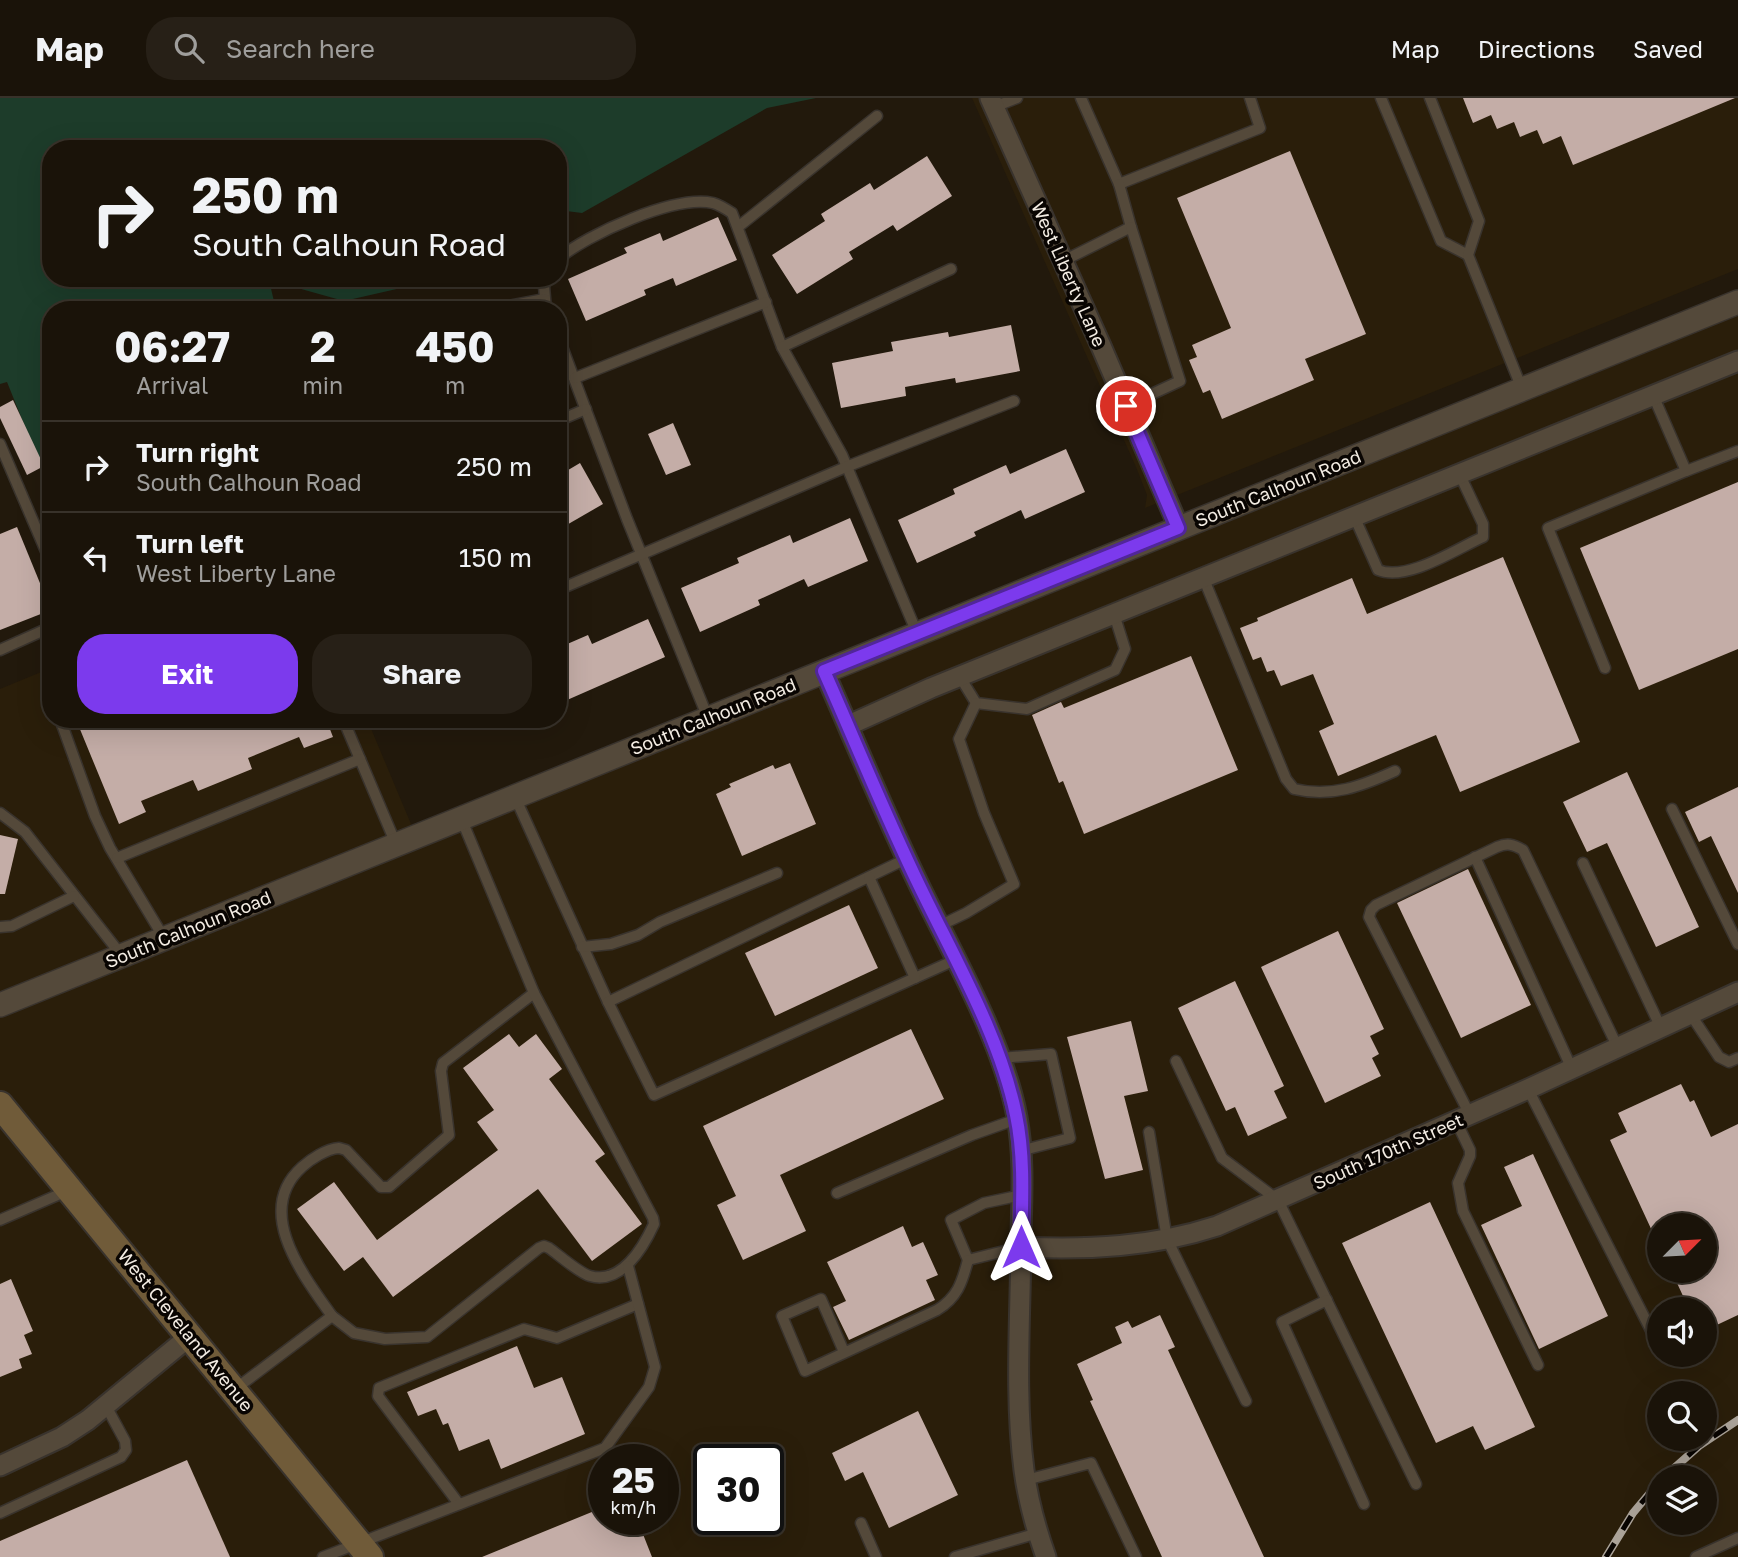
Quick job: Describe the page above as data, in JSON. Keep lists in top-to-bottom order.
{
  "streets": {
    "main road": ["West Cleveland Avenue"],
    "street": ["West Liberty Lane", "South Calhoun Road", "South 170th Street"]
  },
  "crossings": [
    ["West Liberty Lane", "South Calhoun Road"]
  ],
  "north": "top right",
  "page": {
    "header": "Map",
    "search": "Search here",
    "nav": ["Map", "Directions", "Saved"],
    "turn": ["250 m", "South Calhoun Road"],
    "eta": [
      "06:27",
      "Arrival",
      "2",
      "min",
      "450",
      "m"
    ],
    "list": [
      {
        "name": "Turn right",
        "note": "South Calhoun Road",
        "value": "250 m"
      },
      {
        "name": "Turn left",
        "note": "West Liberty Lane",
        "value": "150 m"
      }
    ],
    "buttons": ["Exit", "Share"],
    "speed": "25 km/h",
    "limit": "30"
  }
}
